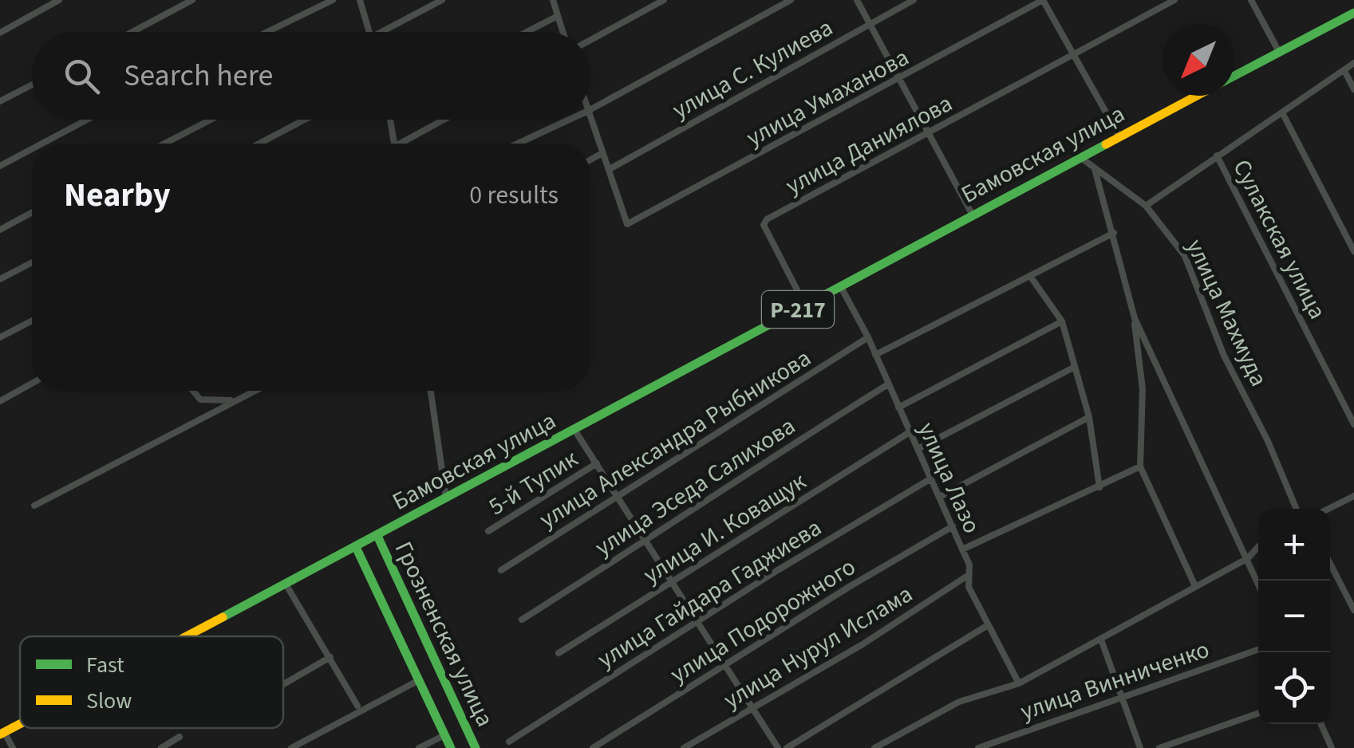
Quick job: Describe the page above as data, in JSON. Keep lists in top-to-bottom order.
{
  "streets": {
    "main road": ["Бамовская улица", "Р-217", "Грозненская улица"],
    "street": [
      "улица С. Кулиева",
      "улица Умаханова",
      "улица Даниялова",
      "Сулакская улица",
      "улица Махмуда",
      "улица Александра Рыбникова",
      "улица Лазо",
      "5-й Тупик",
      "улица Эседа Салихова",
      "улица И. Коващук",
      "улица Гайдара Гаджиева",
      "улица Подорожного",
      "улица Нурул Ислама",
      "улица Винниченко"
    ]
  },
  "crossings": [
    ["улица С. Кулиева", "улица Умаханова"],
    ["улица Даниялова", "Бамовская улица"],
    ["Бамовская улица", "улица Махмуда"],
    ["Бамовская улица", "улица Лазо"],
    ["Бамовская улица", "Грозненская улица"],
    ["улица Александра Рыбникова", "улица Лазо"],
    ["улица Лазо", "улица Эседа Салихова"],
    ["улица Лазо", "улица И. Коващук"],
    ["улица Лазо", "улица Гайдара Гаджиева"],
    ["улица Лазо", "улица Подорожного"],
    ["улица Лазо", "улица Нурул Ислама"]
  ],
  "legend": ["Fast", "Slow"],
  "north": "bottom left",
  "page": {
    "search": "Search here",
    "heading": ["Nearby", "0 results"],
    "map_buttons": ["+", "−"]
  }
}
